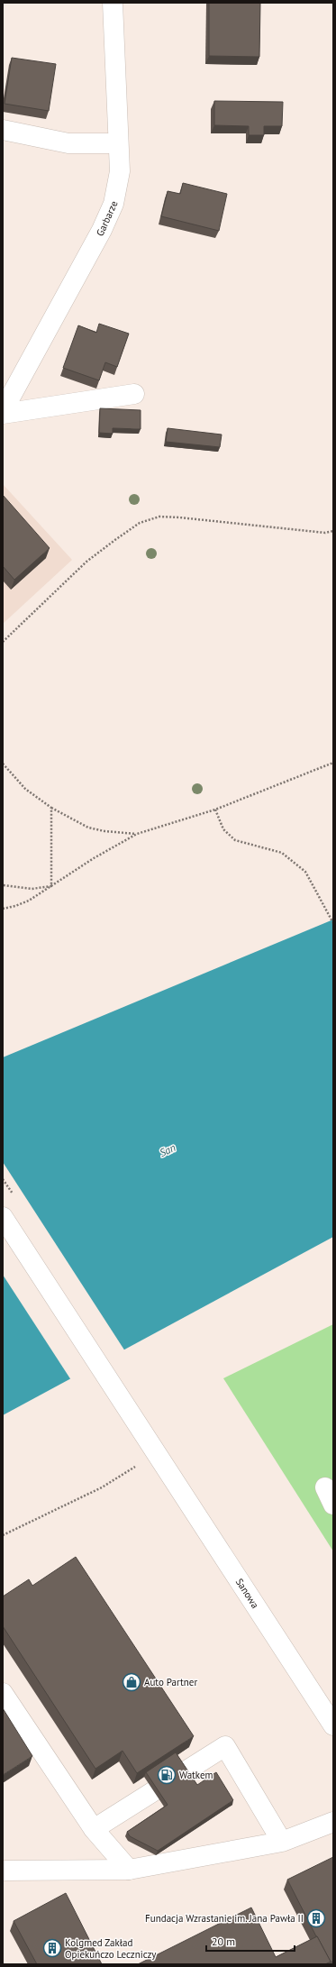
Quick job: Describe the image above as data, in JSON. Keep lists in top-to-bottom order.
{
  "streets": {
    "main road": ["Garbarze", "Sanowa"]
  },
  "water": ["San"],
  "places": {
    "shop": ["Auto Partner"],
    "fuel station": ["Watkem"],
    "building": ["Fundacja Wzrastanie im. Jana Pawła II", "Kolgmed Zakład Opiekuńczo Leczniczy"]
  },
  "scale_bar": "20 m"
}
